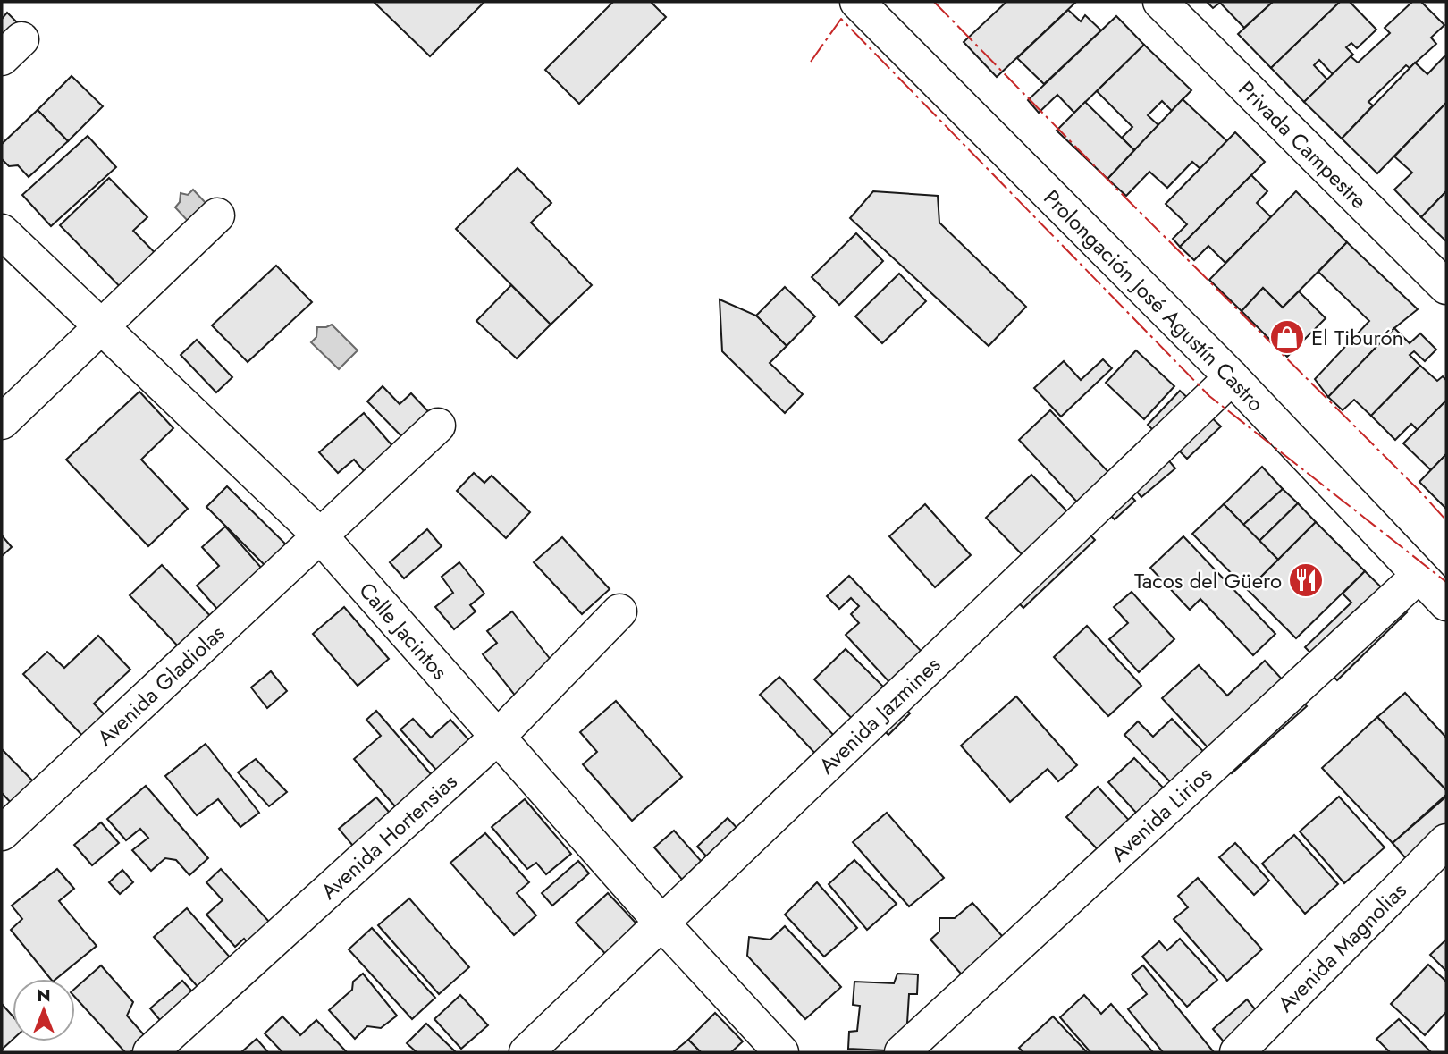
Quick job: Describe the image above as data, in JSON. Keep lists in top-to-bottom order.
{
  "streets": {
    "main road": [
      "Privada Campestre",
      "Prolongación José Agustín Castro",
      "Calle Jacintos",
      "Avenida Gladiolas",
      "Avenida Jazmines",
      "Avenida Lirios",
      "Avenida Hortensias",
      "Avenida Magnolias"
    ]
  },
  "crossings": [
    ["Prolongación José Agustín Castro", "Avenida Jazmines"],
    ["Prolongación José Agustín Castro", "Avenida Lirios"],
    ["Calle Jacintos", "Avenida Gladiolas"],
    ["Calle Jacintos", "Avenida Jazmines"],
    ["Calle Jacintos", "Avenida Hortensias"]
  ],
  "places": {
    "shop": ["El Tiburón"],
    "restaurant": ["Tacos del Güero"]
  },
  "north": "top"
}
